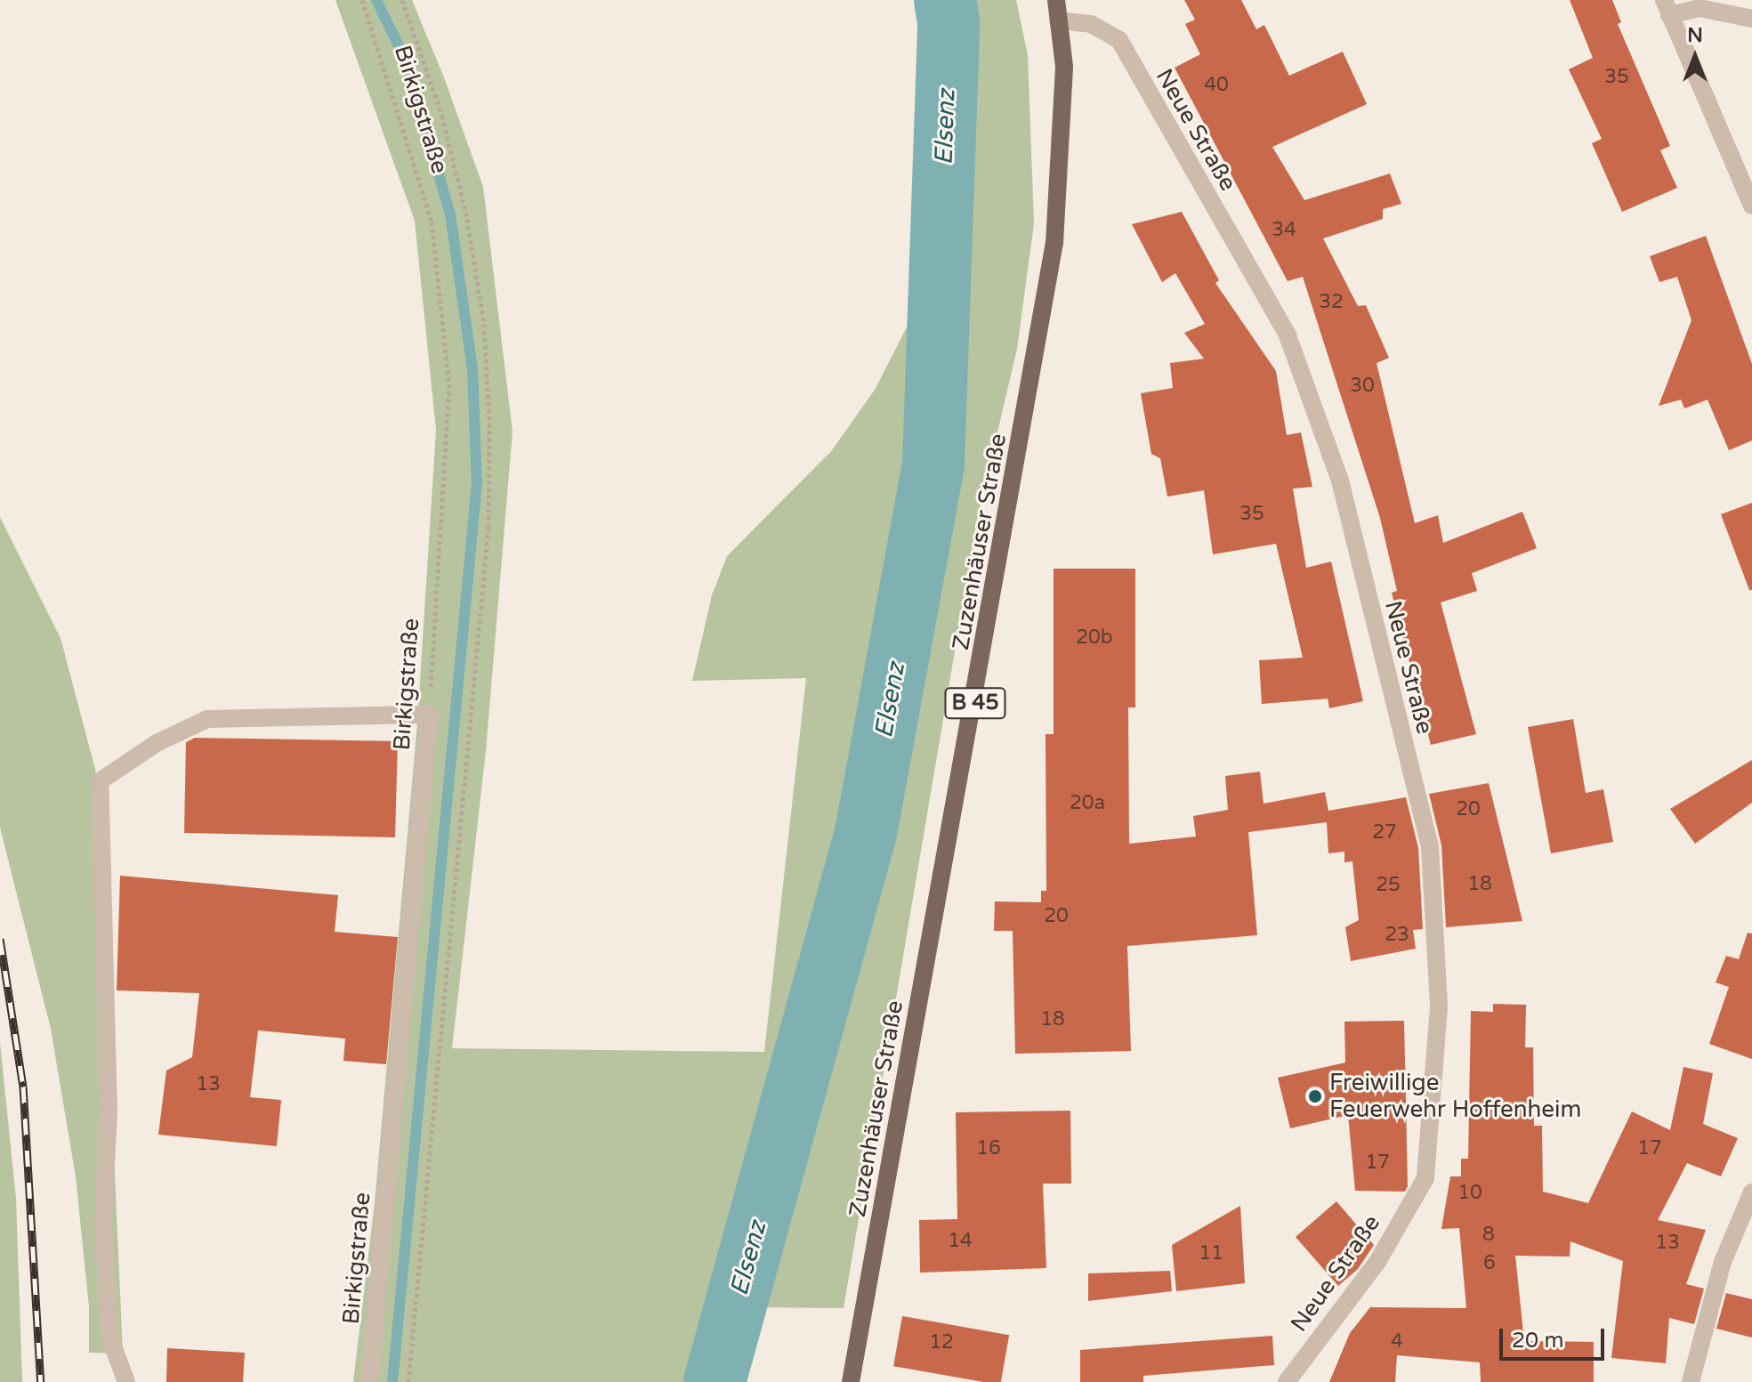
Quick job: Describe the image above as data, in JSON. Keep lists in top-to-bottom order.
{
  "streets": {
    "main road": ["Zuzenhäuser Straße", "B 45"],
    "street": ["Birkigstraße", "Neue Straße"]
  },
  "crossings": [
    ["Neue Straße", "Zuzenhäuser Straße"]
  ],
  "water": ["Elsenz"],
  "places": ["Freiwillige Feuerwehr Hoffenheim"],
  "house_numbers": [
    "35",
    "40",
    "34",
    "32",
    "30",
    "35",
    "20b",
    "20a",
    "20",
    "27",
    "18",
    "25",
    "20",
    "23",
    "18",
    "13",
    "16",
    "17",
    "17",
    "10",
    "8",
    "14",
    "13",
    "11",
    "6",
    "4",
    "12"
  ],
  "scale_bar": "20 m",
  "north": "top"
}
